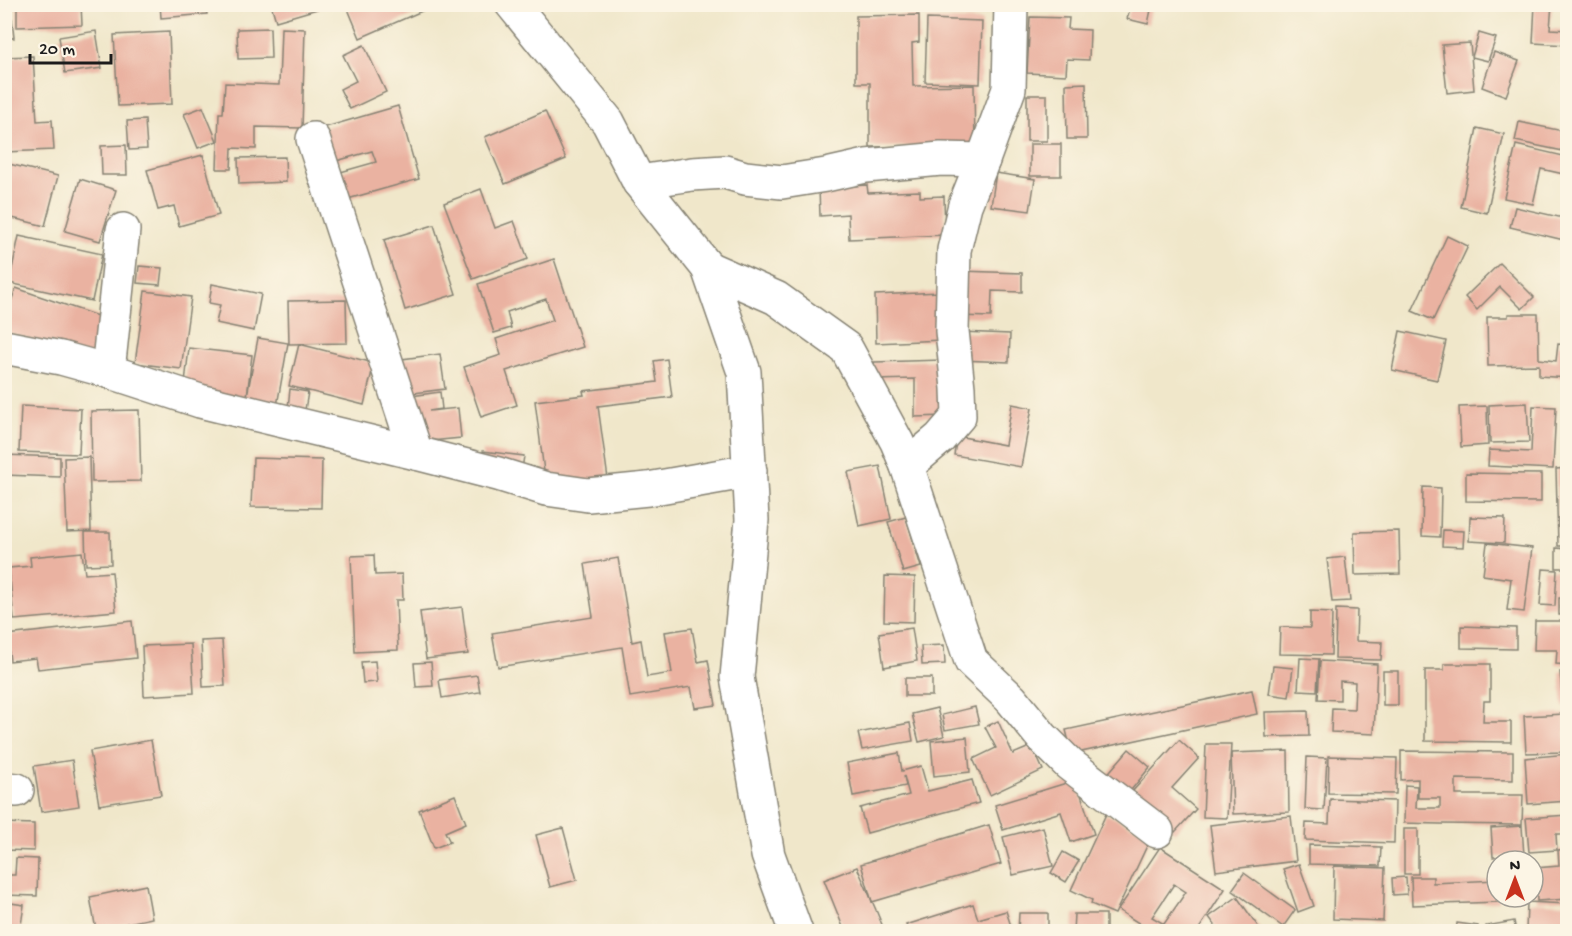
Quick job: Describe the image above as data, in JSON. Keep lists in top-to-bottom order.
{
  "scale_bar": "20 m",
  "north": "top"
}
